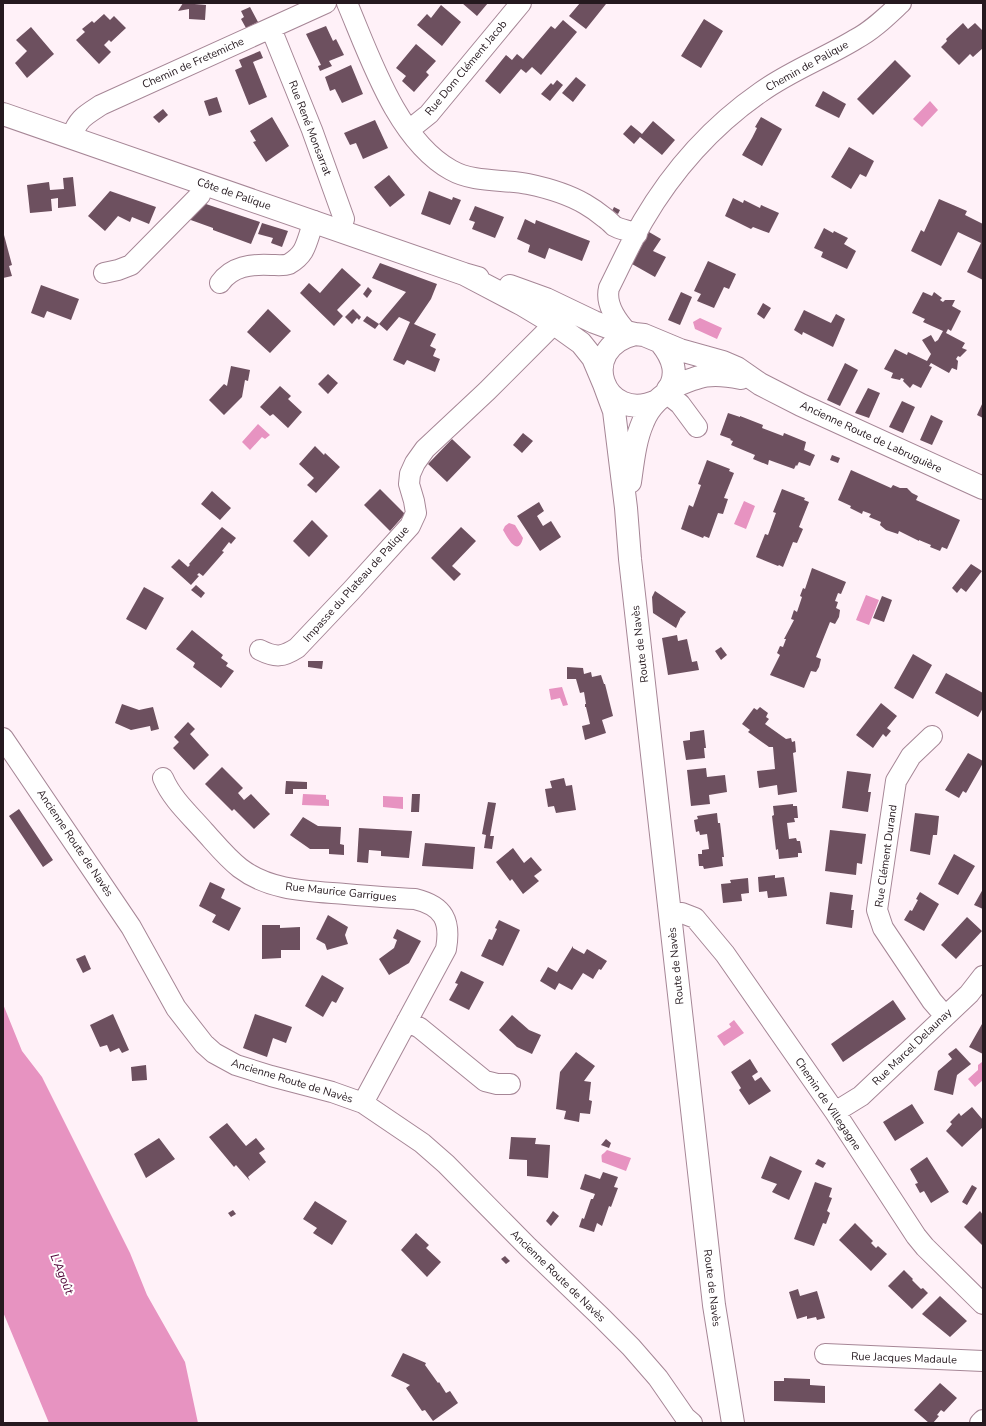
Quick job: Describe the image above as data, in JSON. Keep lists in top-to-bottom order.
{
  "streets": {
    "main road": ["Côte de Palique", "Ancienne Route de Labruguière", "Route de Navès"],
    "street": [
      "Chemin de Fretemiche",
      "Chemin de Palique",
      "Rue Dom Clément Jacob",
      "Rue René Monsarrat",
      "Impasse du Plateau de Palique",
      "Ancienne Route de Navès",
      "Rue Clément Durand",
      "Rue Maurice Garrigues",
      "Rue Marcel Delaunay",
      "Chemin de Villegagne",
      "Rue Jacques Madaule"
    ]
  },
  "crossings": [
    ["Chemin de Fretemiche", "Rue René Monsarrat"],
    ["Chemin de Fretemiche", "Côte de Palique"],
    ["Rue René Monsarrat", "Côte de Palique"],
    ["Route de Navès", "Chemin de Villegagne"],
    ["Ancienne Route de Navès", "Rue Maurice Garrigues"],
    ["Rue Clément Durand", "Rue Marcel Delaunay"],
    ["Rue Marcel Delaunay", "Chemin de Villegagne"]
  ],
  "water": ["L'Agoût"]
}
